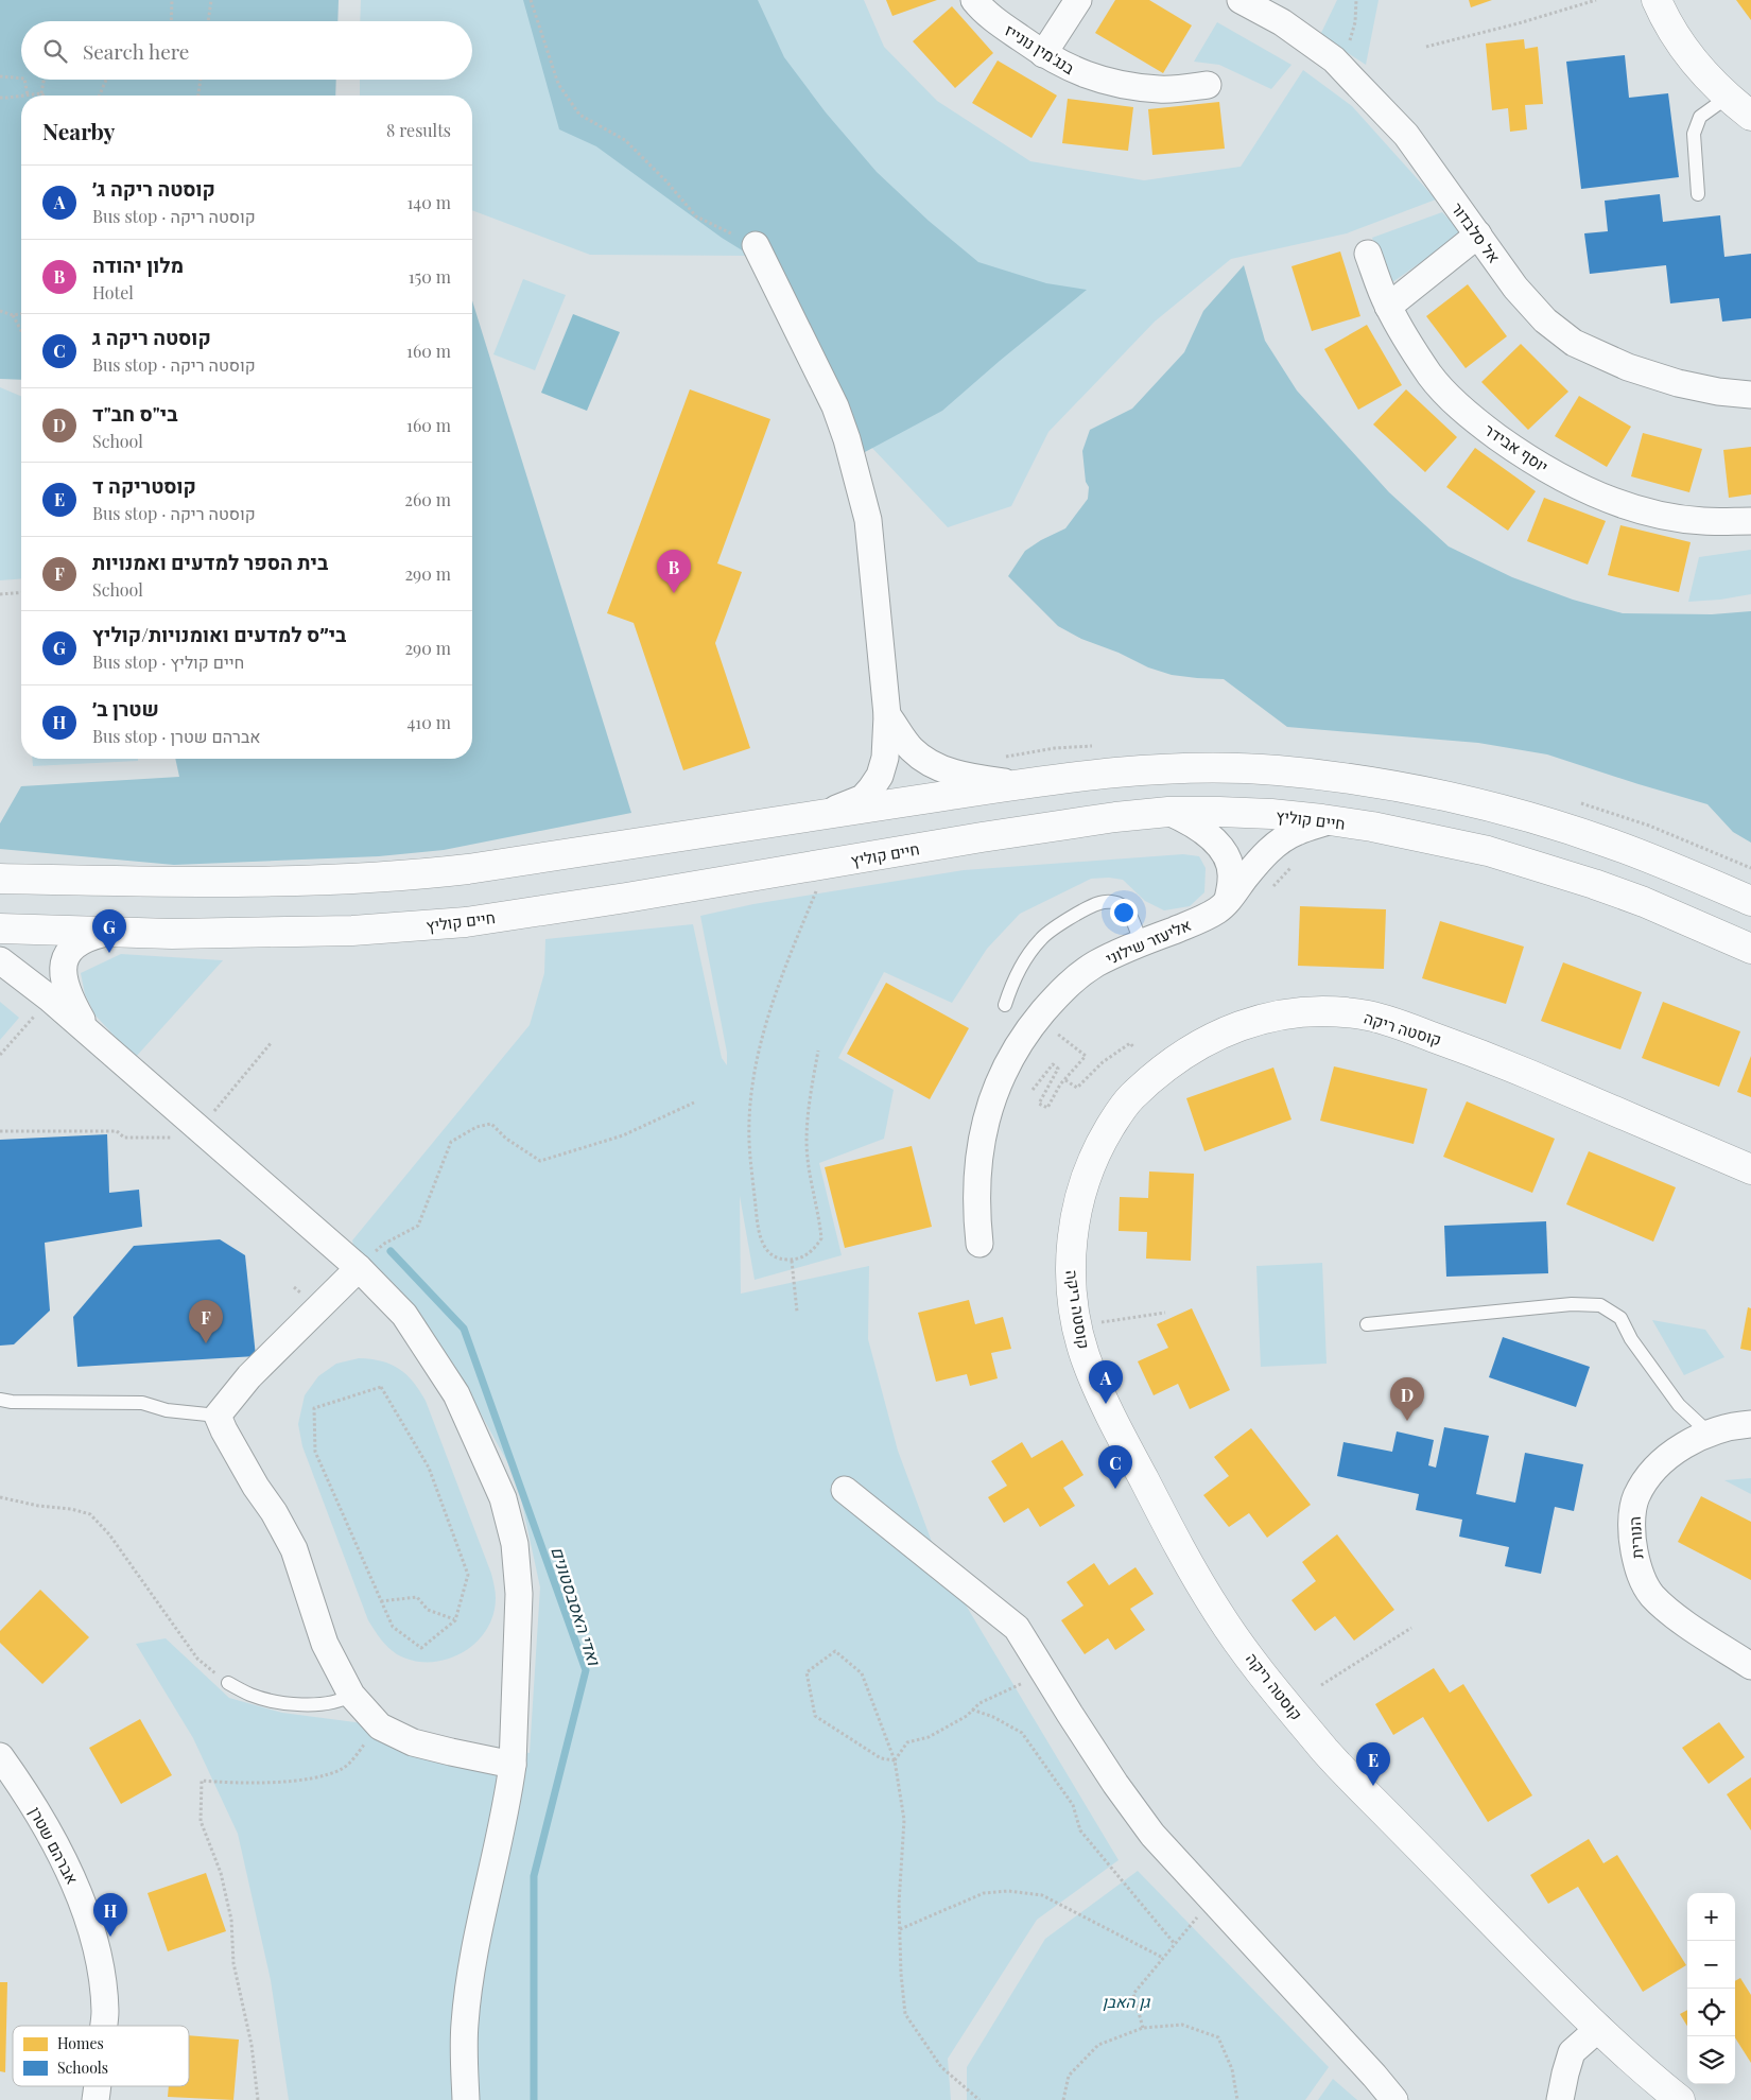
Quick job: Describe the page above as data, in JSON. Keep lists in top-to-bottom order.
{
  "streets": {
    "main road": ["חיים קוליץ", "קוסטה ריקה"],
    "street": [
      "בנג'מין נונייז",
      "אל סלבדור",
      "יוסף אבידר",
      "אליעזר שילוני",
      "הנורית",
      "אברהם שטרן"
    ]
  },
  "crossings": [
    ["חיים קוליץ", "אליעזר שילוני"]
  ],
  "water": ["ואדי האסבסטונים"],
  "parks": ["גן האבן"],
  "legend": ["Homes", "Schools"],
  "page": {
    "search": "Search here",
    "heading": ["Nearby", "8 results"],
    "list": [
      {
        "mark": "A",
        "name": "קוסטה ריקה ג׳",
        "note": "Bus stop · קוסטה ריקה",
        "value": "140 m"
      },
      {
        "mark": "B",
        "name": "מלון יהודה",
        "note": "Hotel",
        "value": "150 m"
      },
      {
        "mark": "C",
        "name": "קוסטה ריקה ג",
        "note": "Bus stop · קוסטה ריקה",
        "value": "160 m"
      },
      {
        "mark": "D",
        "name": "בי\"ס חב\"ד",
        "note": "School",
        "value": "160 m"
      },
      {
        "mark": "E",
        "name": "קוסטריקה ד",
        "note": "Bus stop · קוסטה ריקה",
        "value": "260 m"
      },
      {
        "mark": "F",
        "name": "בית הספר למדעים ואמנויות",
        "note": "School",
        "value": "290 m"
      },
      {
        "mark": "G",
        "name": "בי״ס למדעים ואומנויות/קוליץ",
        "note": "Bus stop · חיים קוליץ",
        "value": "290 m"
      },
      {
        "mark": "H",
        "name": "שטרן ב׳",
        "note": "Bus stop · אברהם שטרן",
        "value": "410 m"
      }
    ],
    "pins": [
      "B",
      "G",
      "F",
      "A",
      "D",
      "C",
      "E",
      "H"
    ],
    "map_buttons": ["+", "−"]
  }
}
